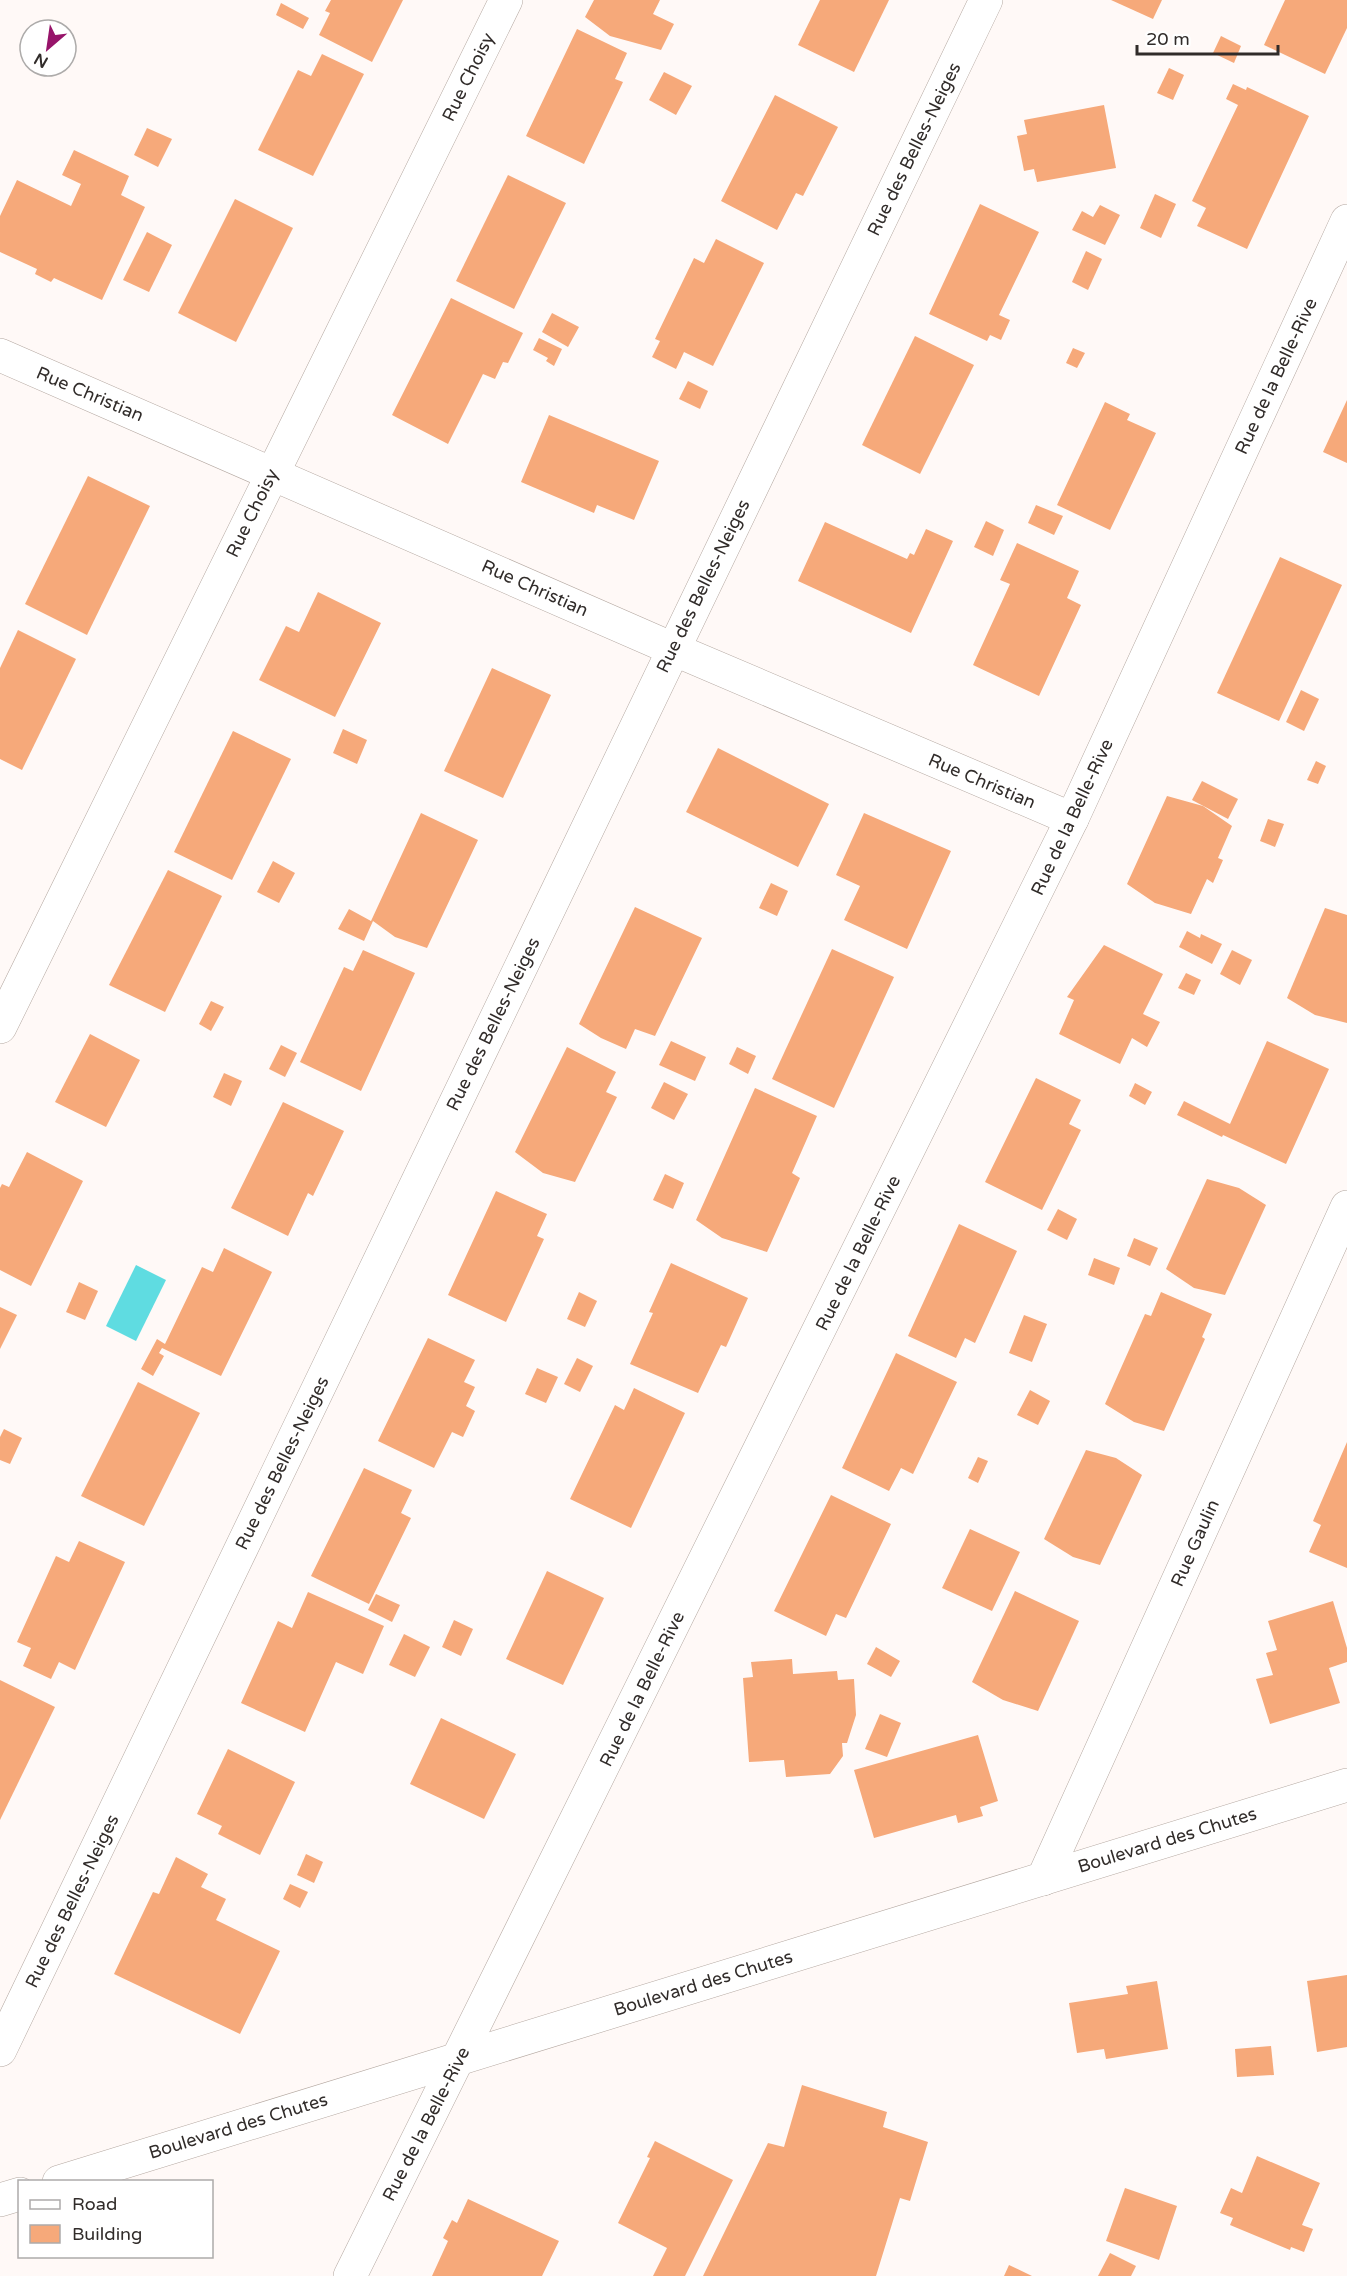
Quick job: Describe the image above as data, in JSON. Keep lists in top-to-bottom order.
{
  "streets": {
    "street": [
      "Rue Choisy",
      "Rue des Belles-Neiges",
      "Rue de la Belle-Rive",
      "Rue Christian",
      "Rue Gaulin",
      "Boulevard des Chutes"
    ]
  },
  "crossings": [
    ["Rue Choisy", "Rue Christian"],
    ["Rue des Belles-Neiges", "Rue Christian"],
    ["Rue de la Belle-Rive", "Rue Christian"],
    ["Rue de la Belle-Rive", "Boulevard des Chutes"],
    ["Rue Gaulin", "Boulevard des Chutes"]
  ],
  "legend": ["Road", "Building"],
  "scale_bar": "20 m",
  "north": "bottom left"
}
